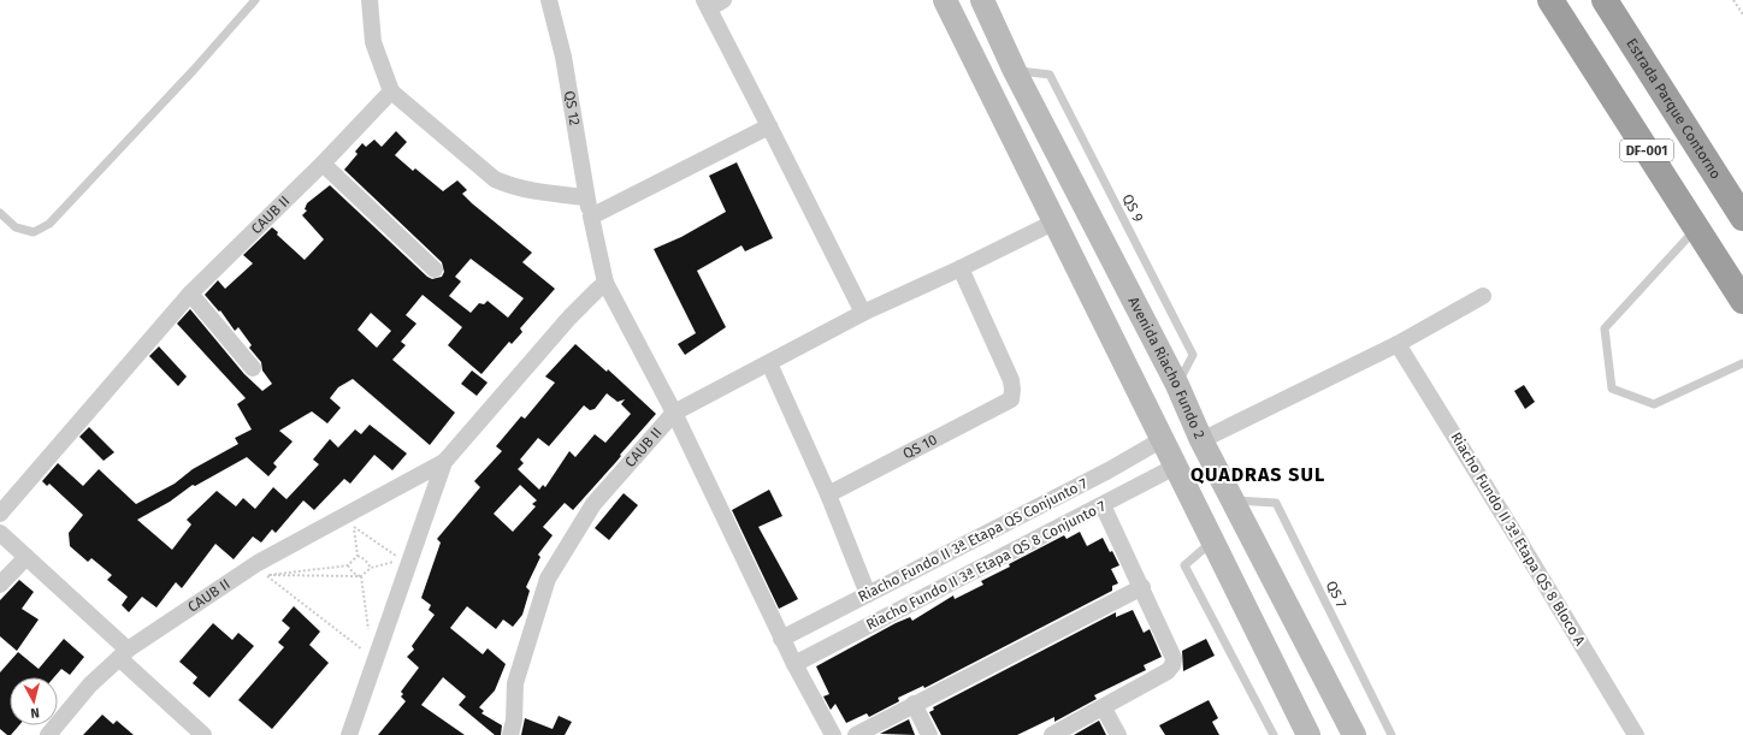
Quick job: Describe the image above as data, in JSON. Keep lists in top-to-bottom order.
{
  "streets": {
    "highway": ["Estrada Parque Contorno", "DF-001"],
    "main road": ["Avenida Riacho Fundo 2"],
    "street": [
      "QS 12",
      "CAUB II",
      "QS 10",
      "Riacho Fundo II 3ª Etapa QS 8 Bloco A",
      "Riacho Fundo II 3ª Etapa QS Conjunto 7",
      "Riacho Fundo II 3ª Etapa QS 8 Conjunto 7"
    ],
    "lane": ["QS 7"]
  },
  "crossings": [
    ["QS 12", "CAUB II"],
    ["CAUB II", "Riacho Fundo II 3ª Etapa QS Conjunto 7"],
    ["CAUB II", "Riacho Fundo II 3ª Etapa QS 8 Conjunto 7"],
    ["Avenida Riacho Fundo 2", "QS 7"]
  ],
  "districts": ["QUADRAS SUL"],
  "north": "bottom"
}
